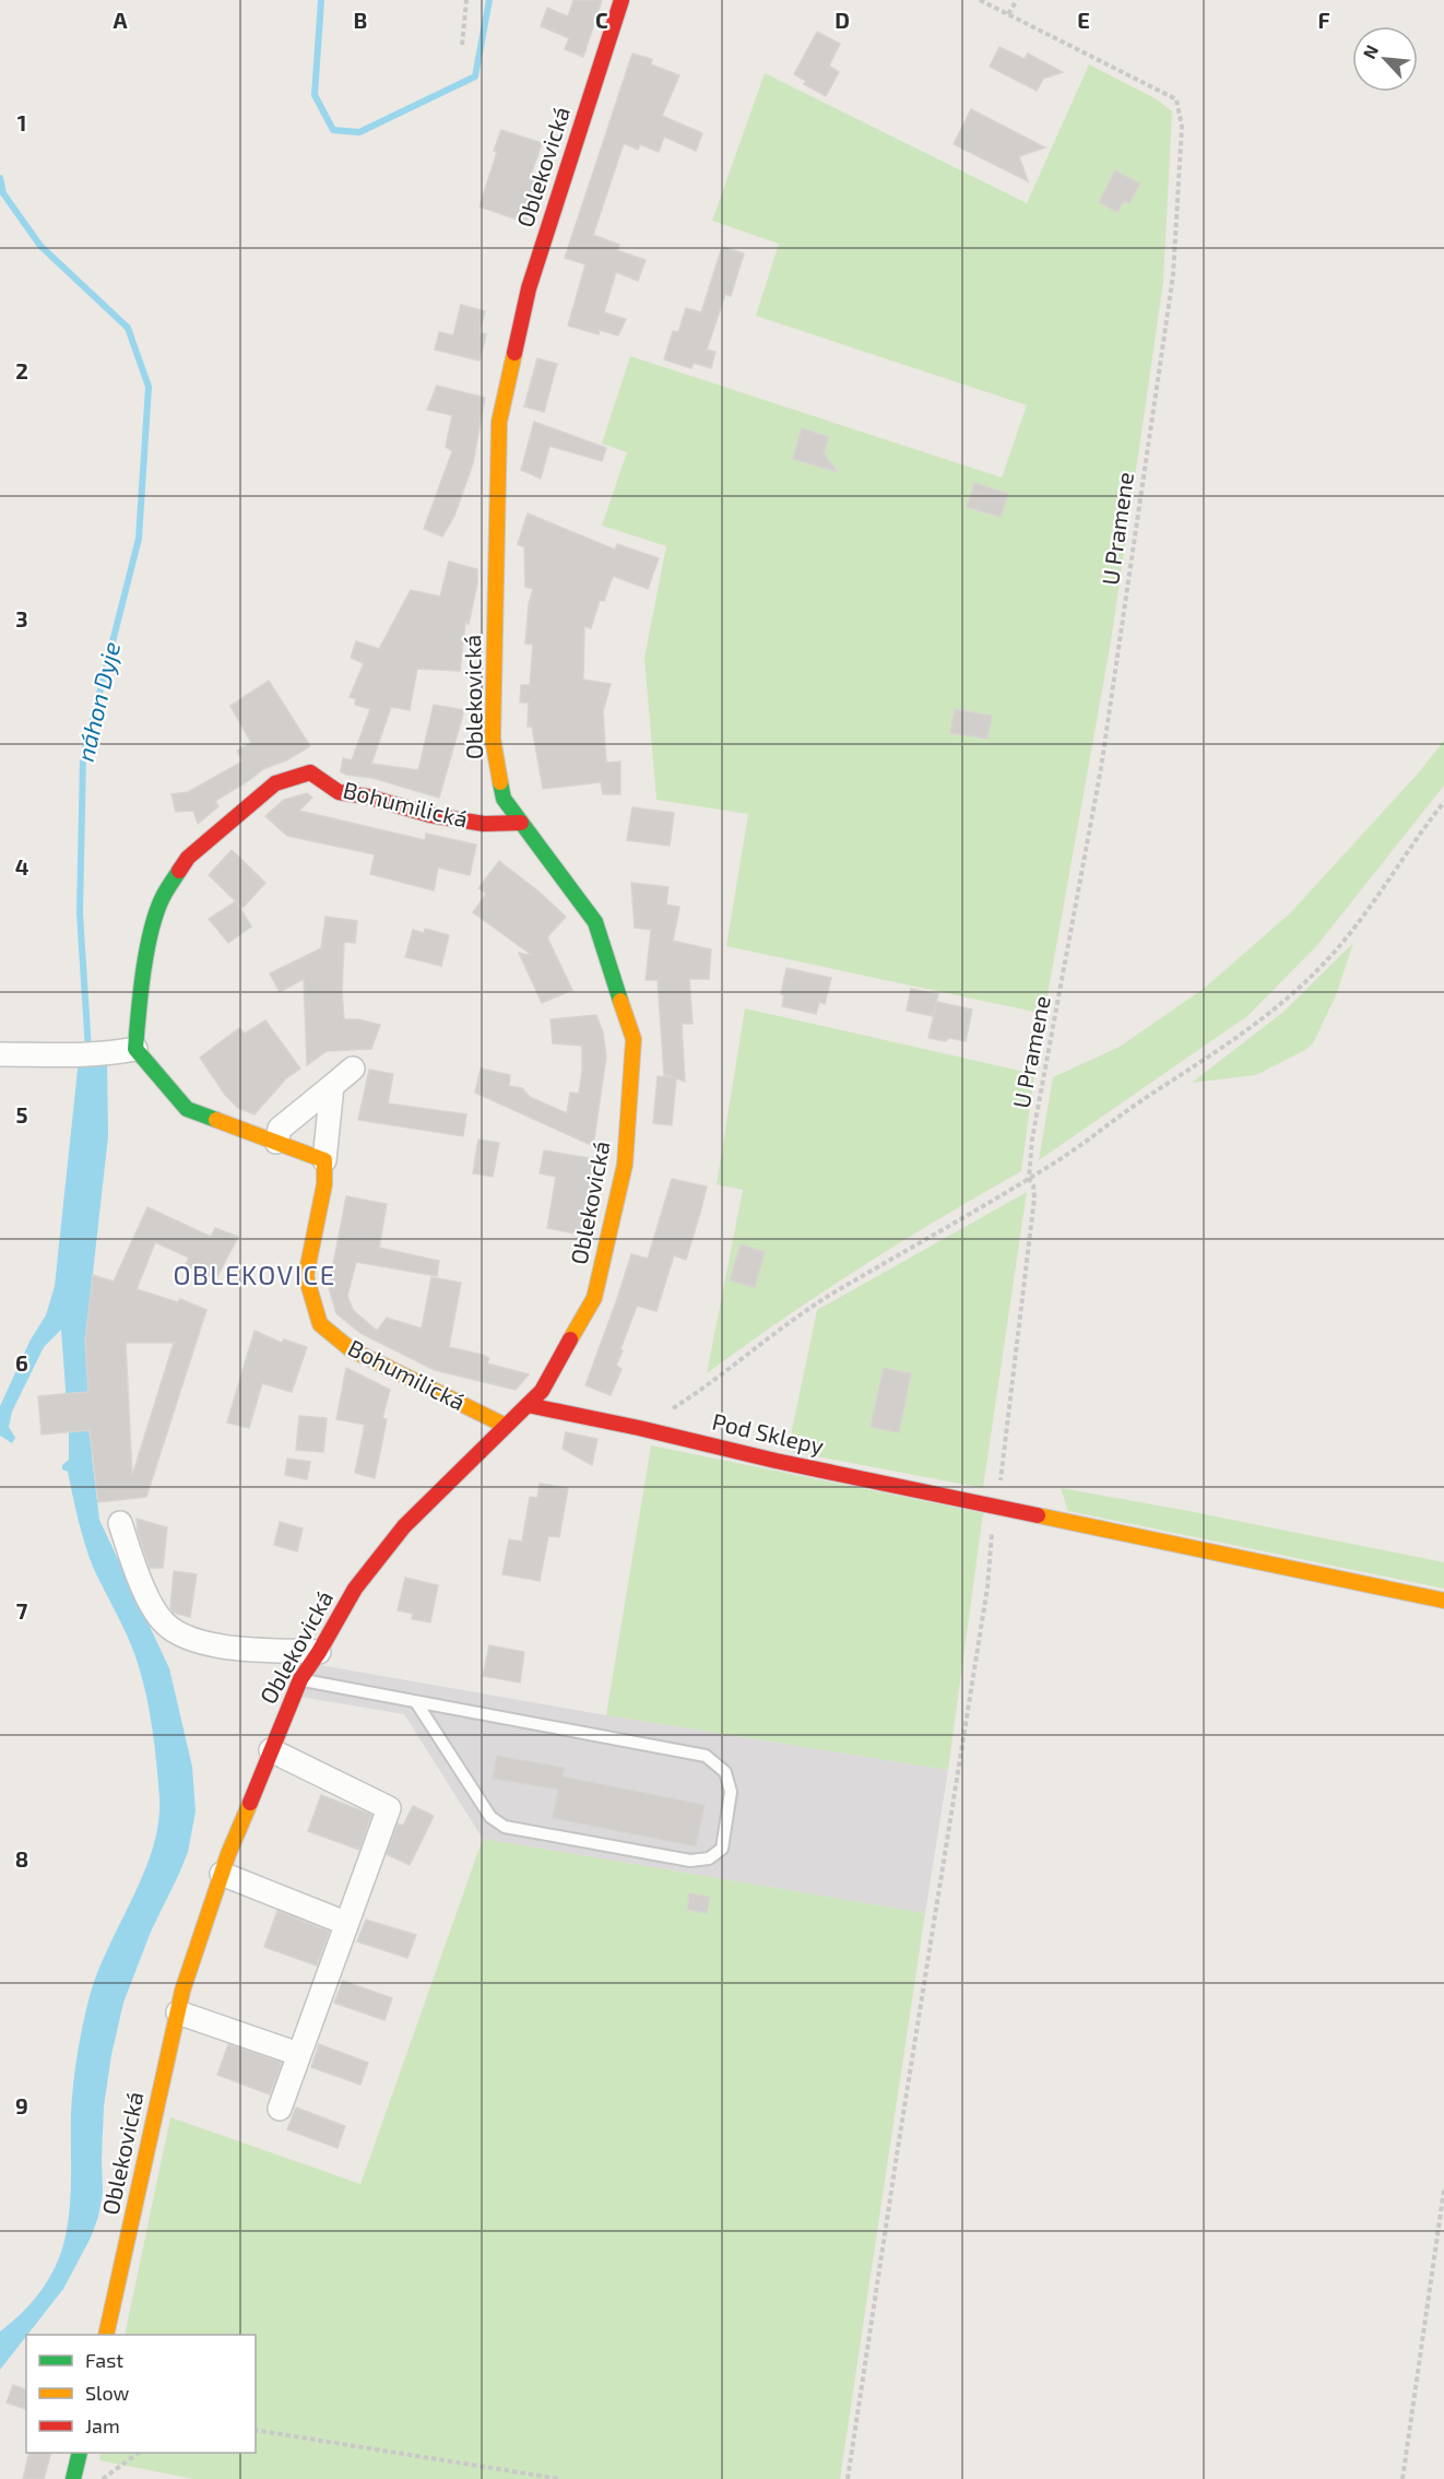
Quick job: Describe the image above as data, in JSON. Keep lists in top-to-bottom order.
{
  "streets": {
    "street": ["Oblekovická", "Bohumilická", "Pod Sklepy"],
    "path": ["U Pramene"]
  },
  "crossings": [
    ["Oblekovická", "Bohumilická"],
    ["Oblekovická", "Pod Sklepy"]
  ],
  "districts": ["OBLEKOVICE"],
  "water": ["náhon Dyje"],
  "legend": ["Fast", "Slow", "Jam"],
  "north": "top left",
  "grid": {
    "columns": [
      "A",
      "B",
      "C",
      "D",
      "E",
      "F"
    ],
    "rows": [
      "1",
      "2",
      "3",
      "4",
      "5",
      "6",
      "7",
      "8",
      "9"
    ]
  }
}
